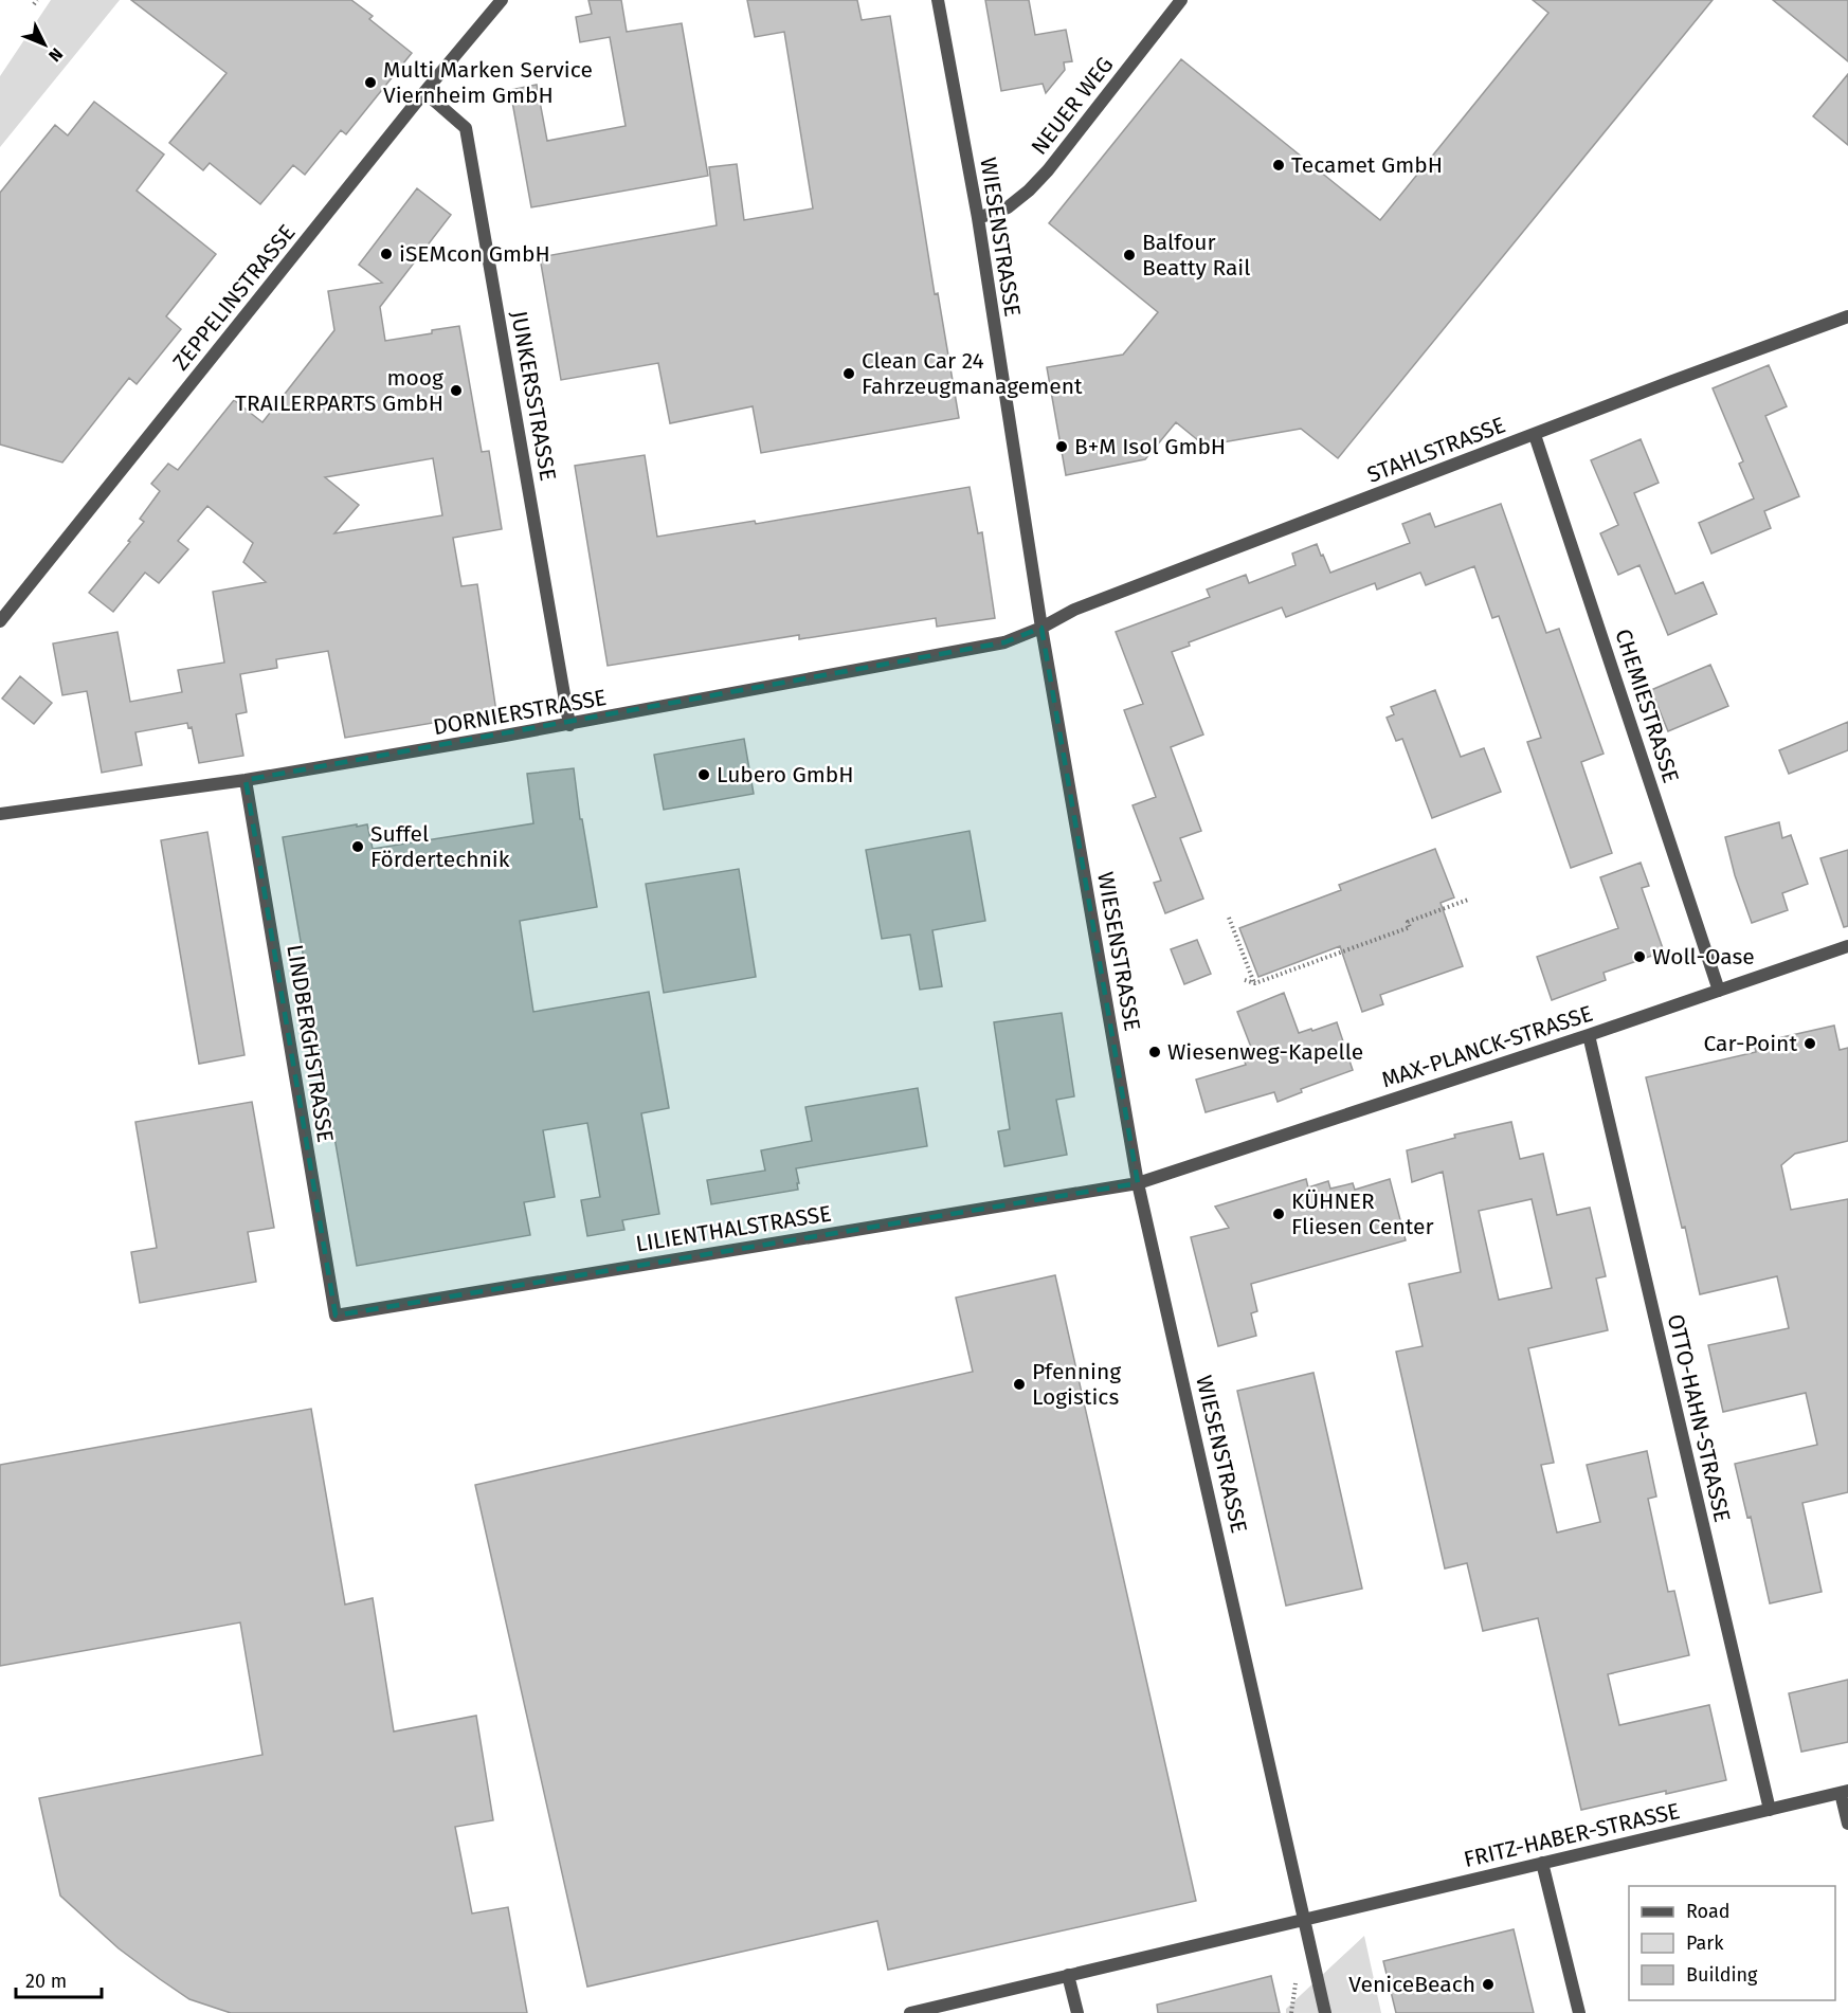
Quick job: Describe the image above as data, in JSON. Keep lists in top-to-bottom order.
{
  "streets": {
    "street": [
      "NEUER WEG",
      "WIESENSTRASSE",
      "ZEPPELINSTRASSE",
      "JUNKERSSTRASSE",
      "STAHLSTRASSE",
      "CHEMIESTRASSE",
      "DORNIERSTRASSE",
      "LINDBERGHSTRASSE",
      "MAX-PLANCK-STRASSE",
      "LILIENTHALSTRASSE",
      "OTTO-HAHN-STRASSE",
      "FRITZ-HABER-STRASSE"
    ]
  },
  "crossings": [
    ["NEUER WEG", "WIESENSTRASSE"],
    ["WIESENSTRASSE", "STAHLSTRASSE"],
    ["WIESENSTRASSE", "DORNIERSTRASSE"],
    ["WIESENSTRASSE", "MAX-PLANCK-STRASSE"],
    ["WIESENSTRASSE", "LILIENTHALSTRASSE"],
    ["WIESENSTRASSE", "FRITZ-HABER-STRASSE"],
    ["ZEPPELINSTRASSE", "JUNKERSSTRASSE"],
    ["JUNKERSSTRASSE", "DORNIERSTRASSE"],
    ["STAHLSTRASSE", "CHEMIESTRASSE"],
    ["STAHLSTRASSE", "DORNIERSTRASSE"],
    ["CHEMIESTRASSE", "MAX-PLANCK-STRASSE"],
    ["DORNIERSTRASSE", "LINDBERGHSTRASSE"],
    ["LINDBERGHSTRASSE", "LILIENTHALSTRASSE"],
    ["MAX-PLANCK-STRASSE", "LILIENTHALSTRASSE"],
    ["MAX-PLANCK-STRASSE", "OTTO-HAHN-STRASSE"],
    ["OTTO-HAHN-STRASSE", "FRITZ-HABER-STRASSE"]
  ],
  "places": [
    "Multi Marken Service Viernheim GmbH",
    "Tecamet GmbH",
    "iSEMcon GmbH",
    "Balfour Beatty Rail",
    "Clean Car 24 Fahrzeugmanagement",
    "moog TRAILERPARTS GmbH",
    "B+M Isol GmbH",
    "Lubero GmbH",
    "Suffel Fördertechnik",
    "Woll-Oase",
    "Car-Point",
    "Wiesenweg-Kapelle",
    "KÜHNER Fliesen Center",
    "Pfenning Logistics",
    "VeniceBeach"
  ],
  "legend": ["Road", "Park", "Building"],
  "scale_bar": "20 m",
  "north": "bottom right"
}
